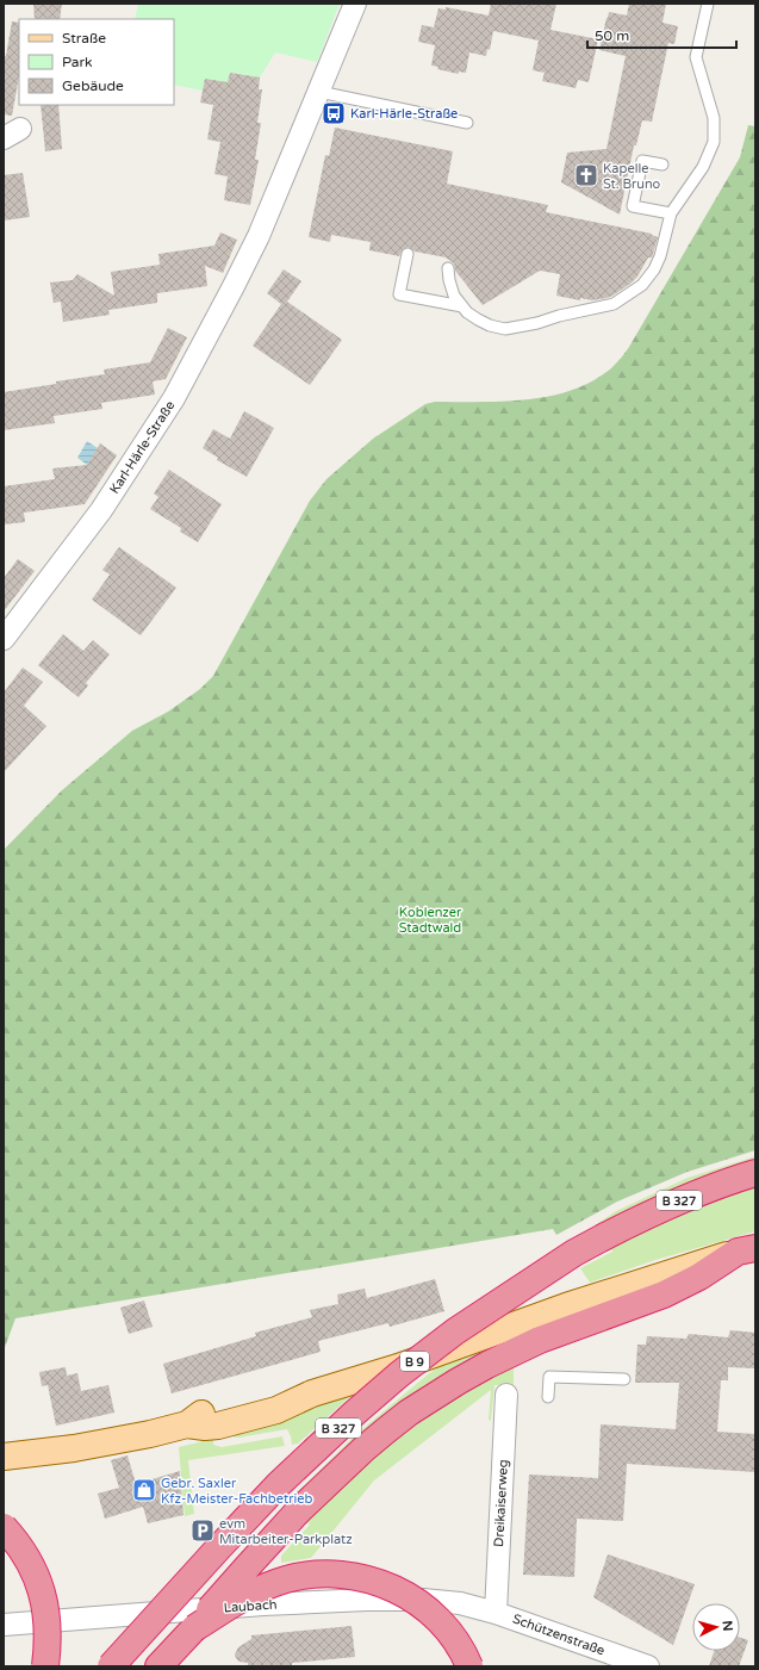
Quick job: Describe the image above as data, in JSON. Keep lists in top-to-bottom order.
{
  "streets": {
    "highway": ["B 327"],
    "main road": ["B 9"],
    "street": [
      "Karl-Härle-Straße",
      "Dreikaiserweg",
      "Laubach",
      "Schützenstraße"
    ]
  },
  "crossings": [
    ["B 327", "B 9"],
    ["Dreikaiserweg", "Laubach"],
    ["Dreikaiserweg", "Schützenstraße"],
    ["Laubach", "Schützenstraße"]
  ],
  "parks": ["Koblenzer Stadtwald"],
  "places": {
    "bus stop": ["Karl-Härle-Straße"],
    "church": ["Kapelle St. Bruno"],
    "shop": ["Gebr. Saxler Kfz-Meister-Fachbetrieb"],
    "parking": ["evm Mitarbeiter-Parkplatz"]
  },
  "legend": ["Straße", "Park", "Gebäude"],
  "scale_bar": "50 m",
  "north": "right"
}
